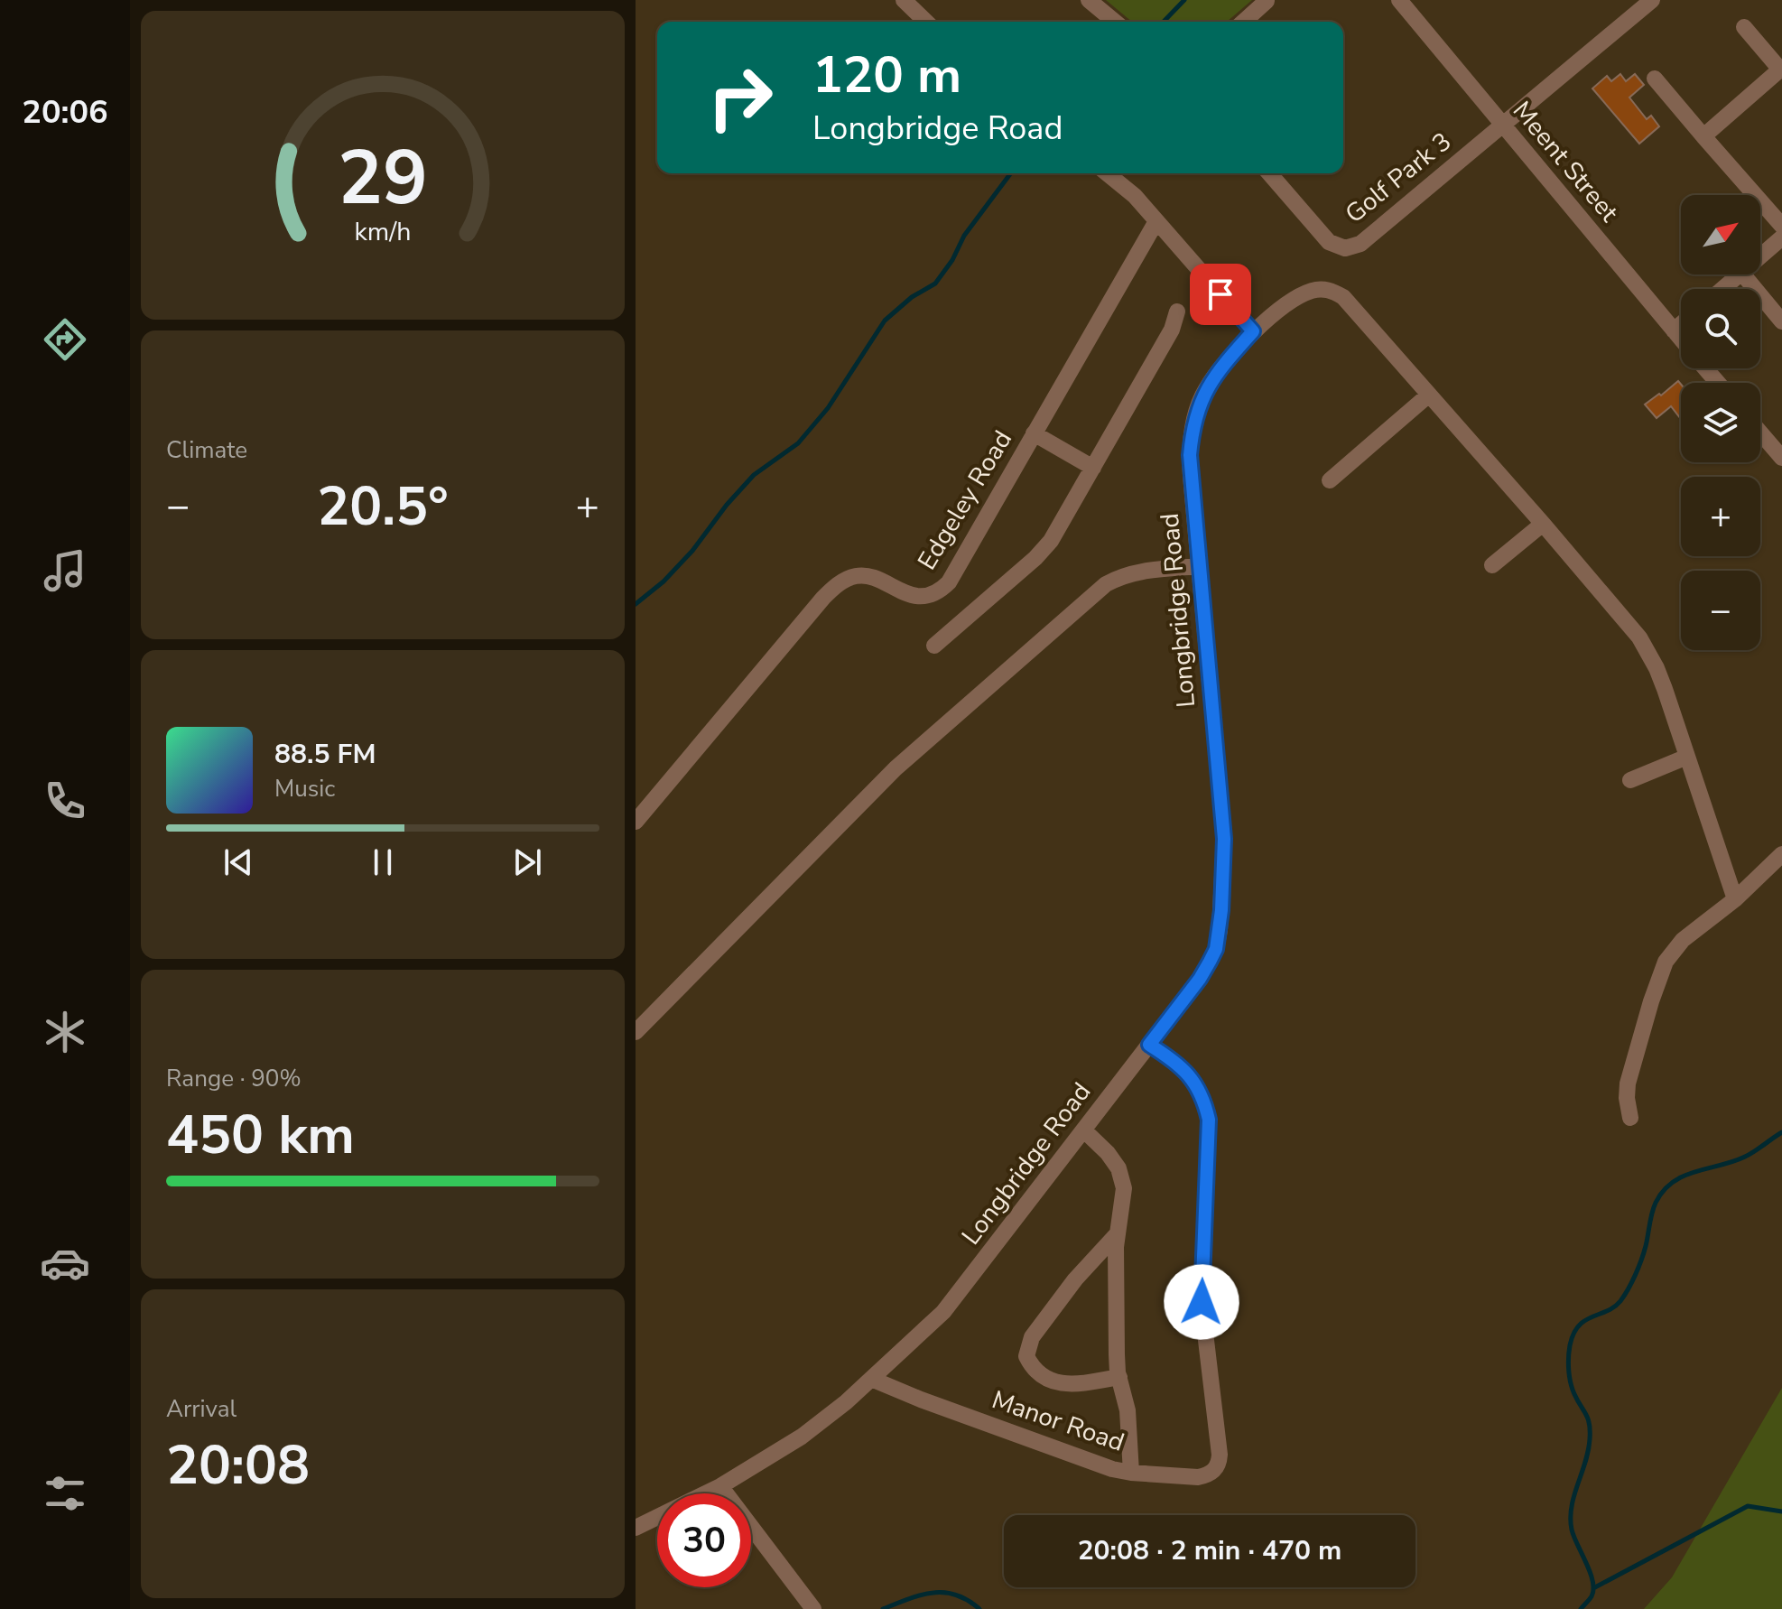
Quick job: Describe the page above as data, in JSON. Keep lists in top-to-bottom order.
{
  "streets": {
    "street": [
      "Meent Street",
      "Golf Park 3",
      "Edgeley Road",
      "Longbridge Road",
      "Manor Road"
    ]
  },
  "crossings": [
    ["Meent Street", "Golf Park 3"],
    ["Longbridge Road", "Manor Road"]
  ],
  "north": "top right",
  "page": {
    "tabs": "20:06",
    "turn": ["120 m", "Longbridge Road"],
    "map_buttons": ["+", "−"],
    "tile": [
      "Climate",
      ["Range · 90%", "450 km"],
      ["Arrival", "20:08"]
    ],
    "heat": ["−", "20.5°", "+"],
    "song": ["88.5 FM", "Music"],
    "limit": "30",
    "trip": "20:08 · 2 min · 470 m",
    "gauge": ["29", "km/h"]
  }
}
